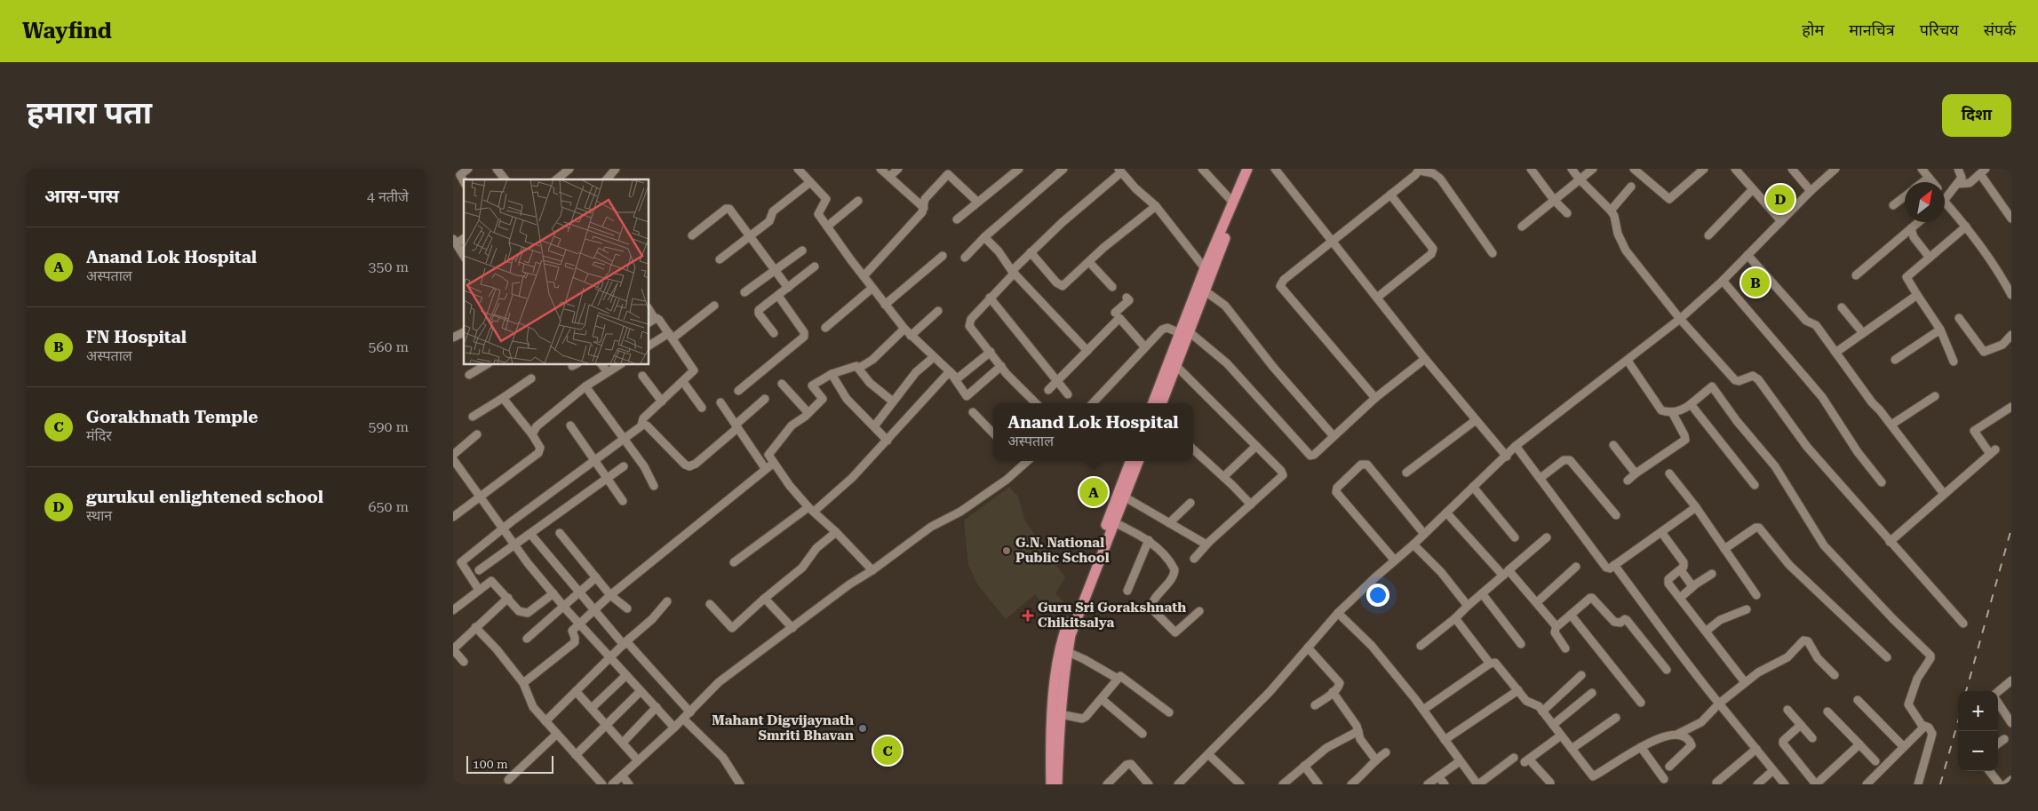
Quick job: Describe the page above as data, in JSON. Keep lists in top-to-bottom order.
{
  "places": {
    "other": ["G.N. National Public School", "Mahant Digvijaynath Smriti Bhavan"],
    "health": ["Guru Sri Gorakshnath Chikitsalya"]
  },
  "scale_bar": "100 m",
  "north": "top right",
  "page": {
    "header": "Wayfind",
    "nav": [
      "होम",
      "मानचित्र",
      "परिचय",
      "संपर्क"
    ],
    "buttons": "दिशा",
    "title": "हमारा पता",
    "heading": ["आस-पास", "4 नतीजे"],
    "pins": [
      "D",
      "B",
      "A",
      "C"
    ],
    "list": [
      {
        "mark": "A",
        "name": "Anand Lok Hospital",
        "note": "अस्पताल",
        "value": "350 m"
      },
      {
        "mark": "B",
        "name": "FN Hospital",
        "note": "अस्पताल",
        "value": "560 m"
      },
      {
        "mark": "C",
        "name": "Gorakhnath Temple",
        "note": "मंदिर",
        "value": "590 m"
      },
      {
        "mark": "D",
        "name": "gurukul enlightened school",
        "note": "स्थान",
        "value": "650 m"
      }
    ],
    "popup": ["Anand Lok Hospital", "अस्पताल"],
    "map_buttons": ["+", "−"],
    "scale": "100 m"
  }
}
